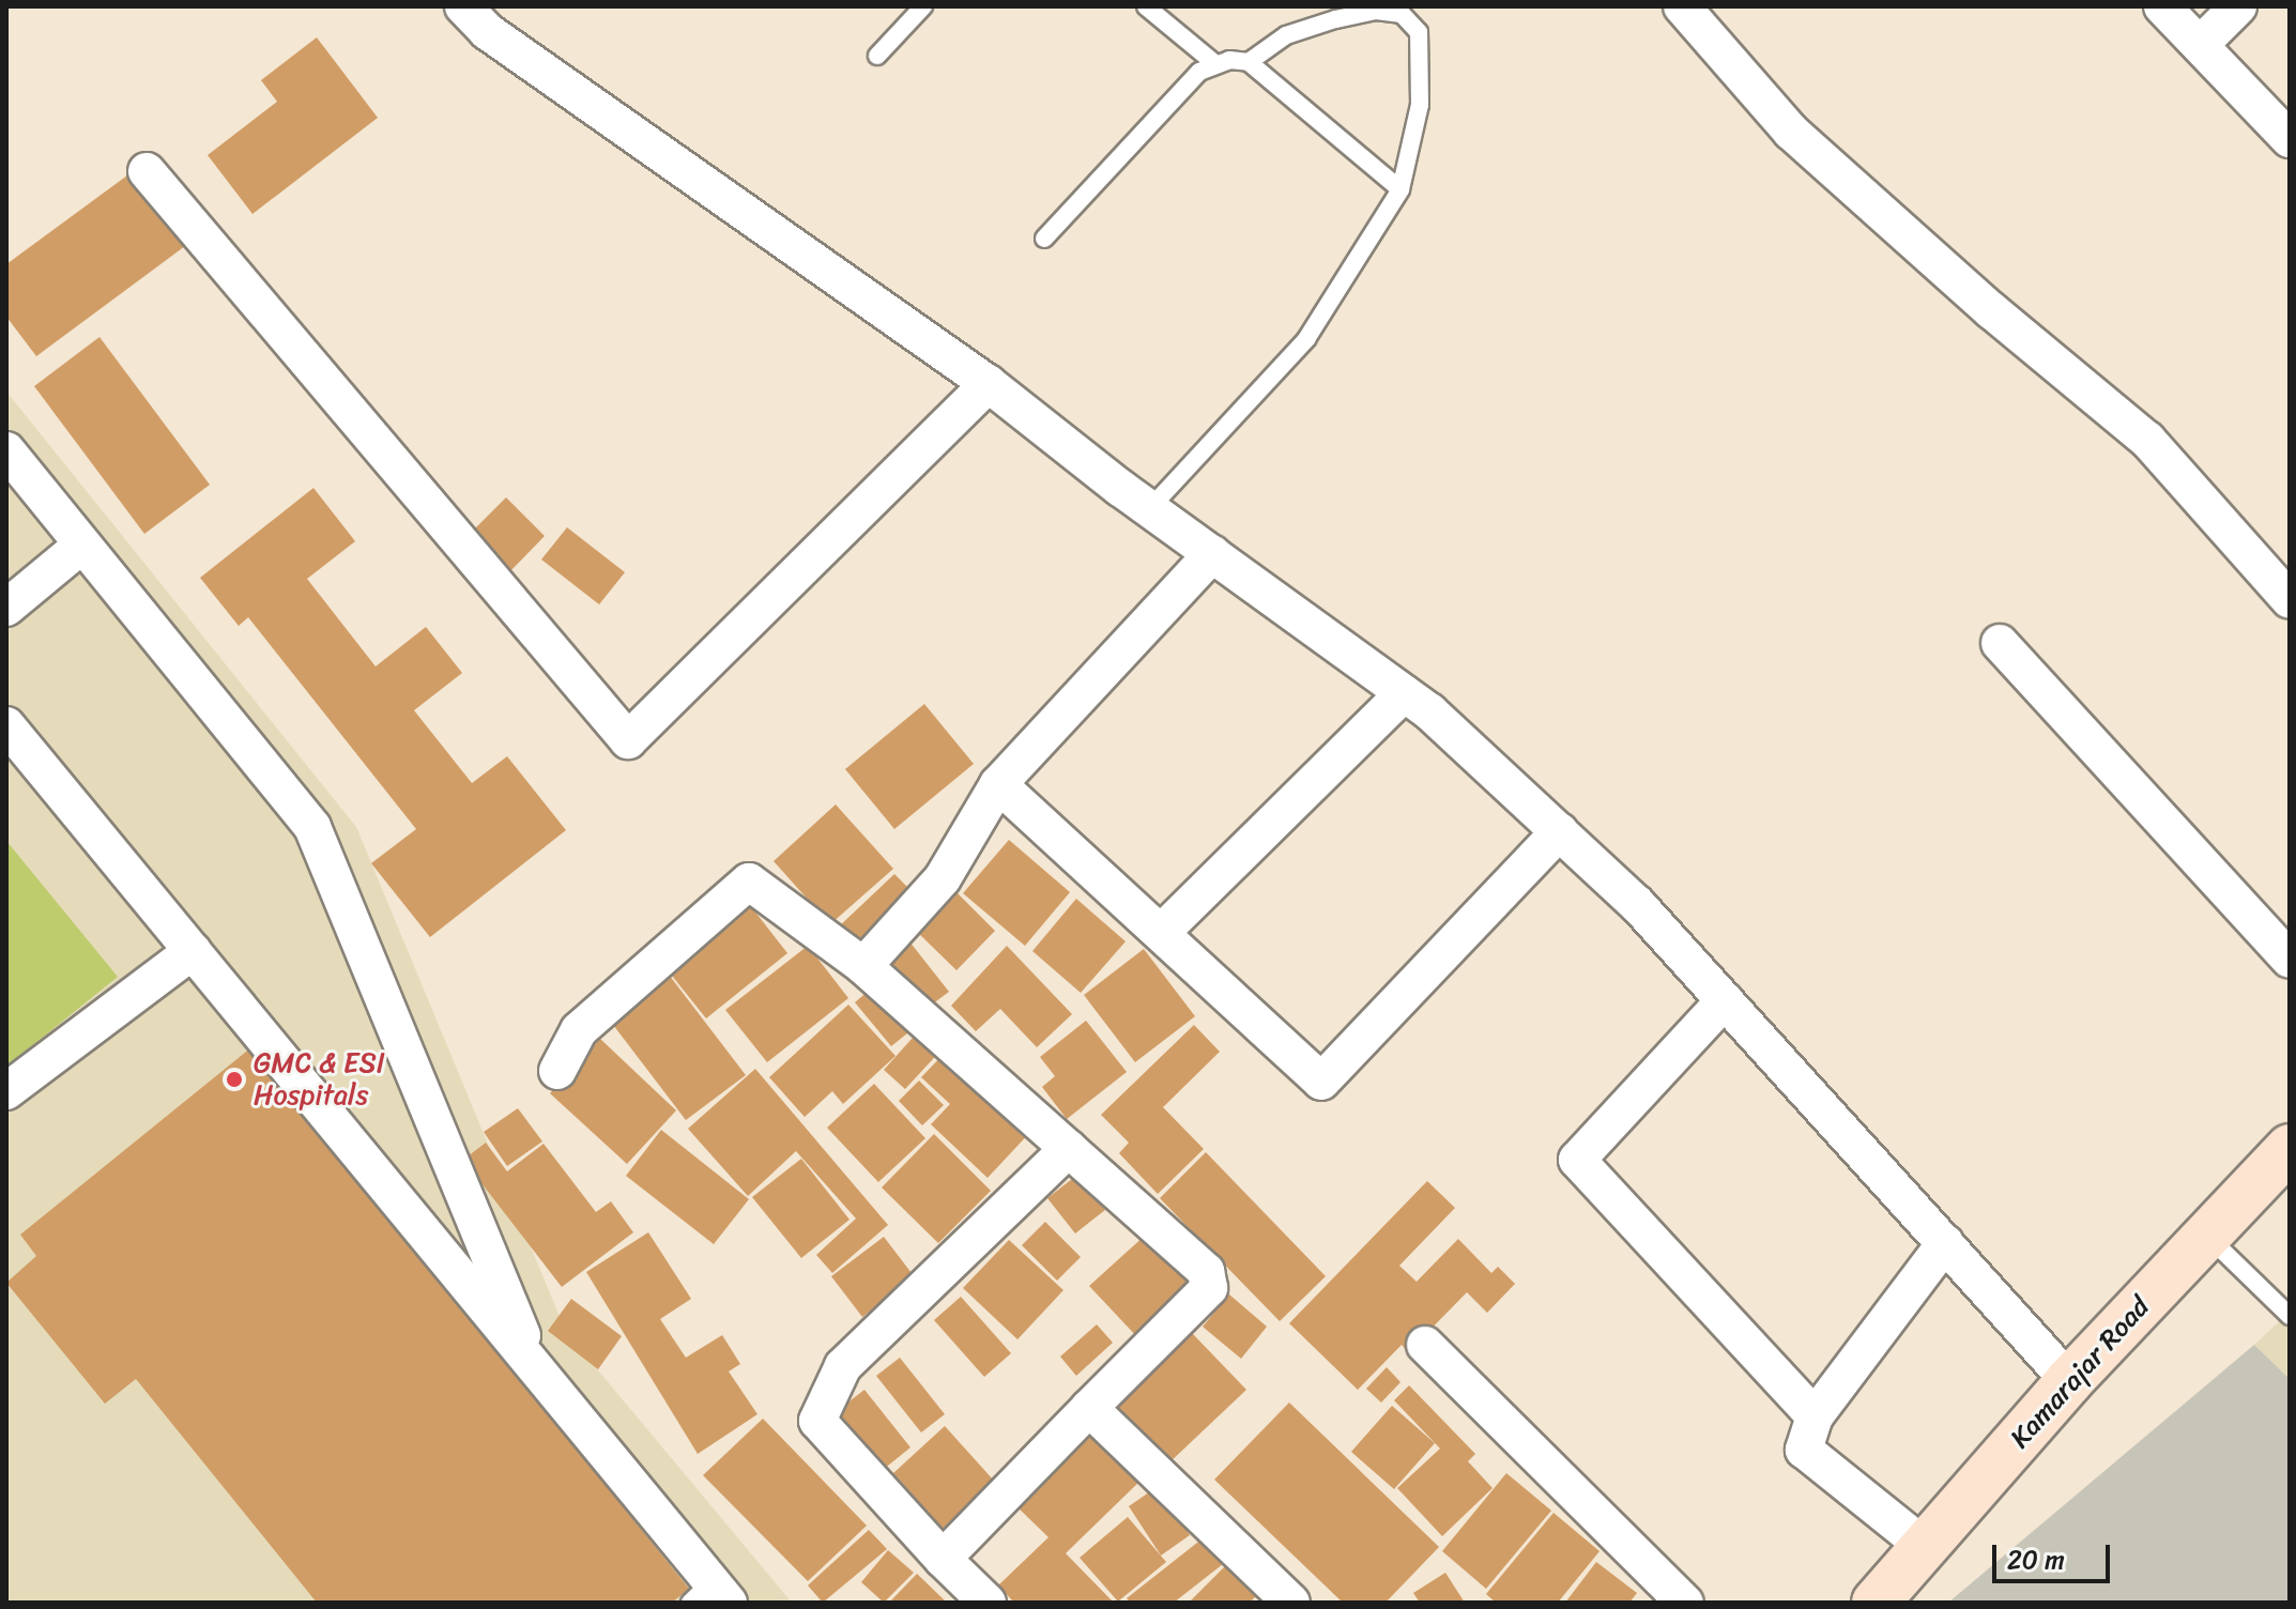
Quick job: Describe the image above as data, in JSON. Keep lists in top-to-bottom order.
{
  "streets": {
    "main road": ["Kamarajar Road"]
  },
  "places": ["GMC & ESI Hospitals"],
  "scale_bar": "20 m"
}
